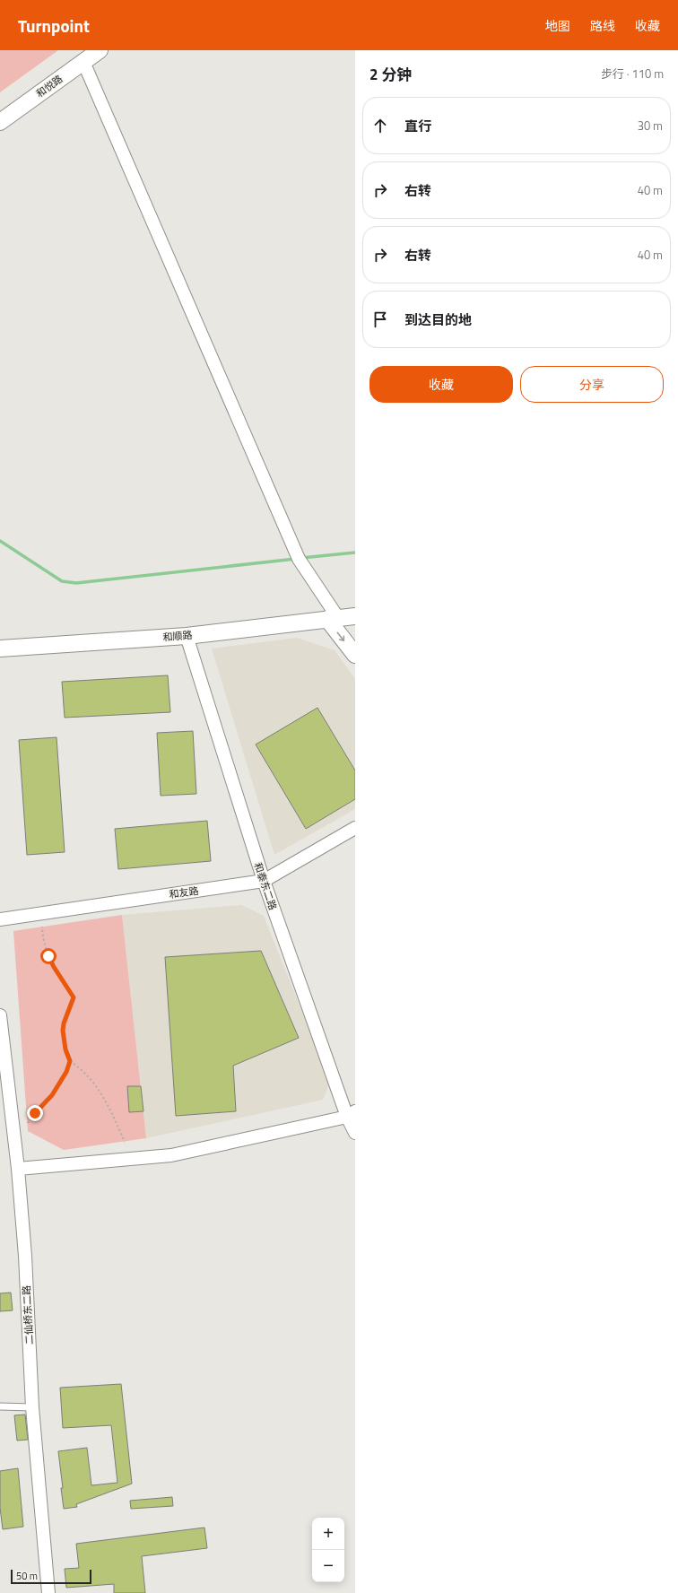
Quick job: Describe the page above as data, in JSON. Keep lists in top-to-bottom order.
{
  "streets": {
    "street": [
      "和悦路",
      "和顺路",
      "和泰东二路",
      "和友路",
      "二仙桥东二路"
    ]
  },
  "crossings": [
    ["和顺路", "和泰东二路"],
    ["和泰东二路", "和友路"]
  ],
  "scale_bar": "50 m",
  "page": {
    "header": "Turnpoint",
    "nav": ["地图", "路线", "收藏"],
    "heading": ["2 分钟", "步行 · 110 m"],
    "list": [
      ["直行", "30 m"],
      ["右转", "40 m"],
      ["右转", "40 m"],
      "到达目的地"
    ],
    "buttons": ["收藏", "分享"],
    "map_buttons": ["+", "−"],
    "scale": "50 m"
  }
}
